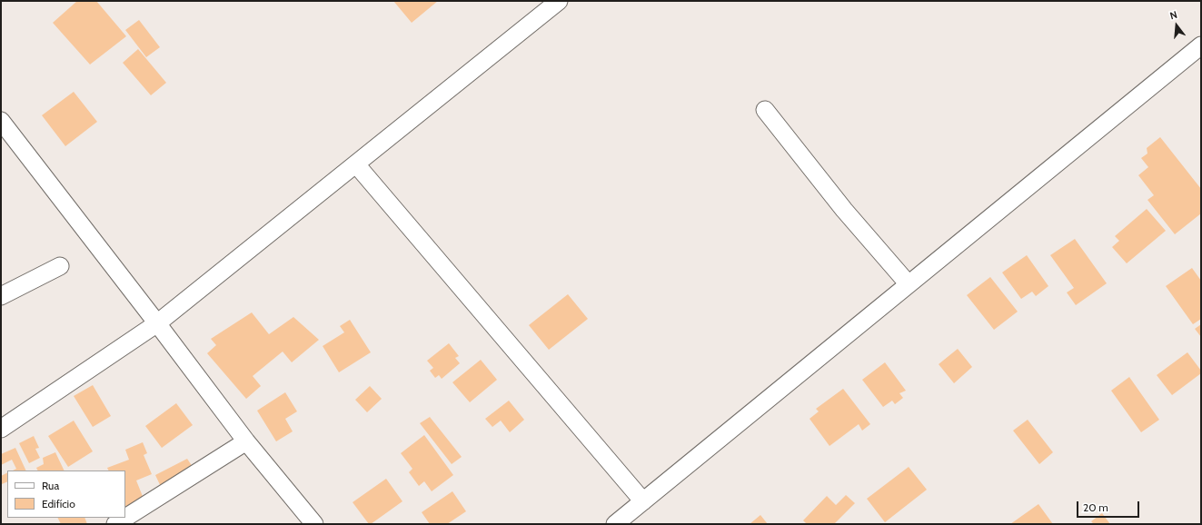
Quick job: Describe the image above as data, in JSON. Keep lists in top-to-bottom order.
{
  "legend": ["Rua", "Edifício"],
  "scale_bar": "20 m",
  "north": "top"
}
